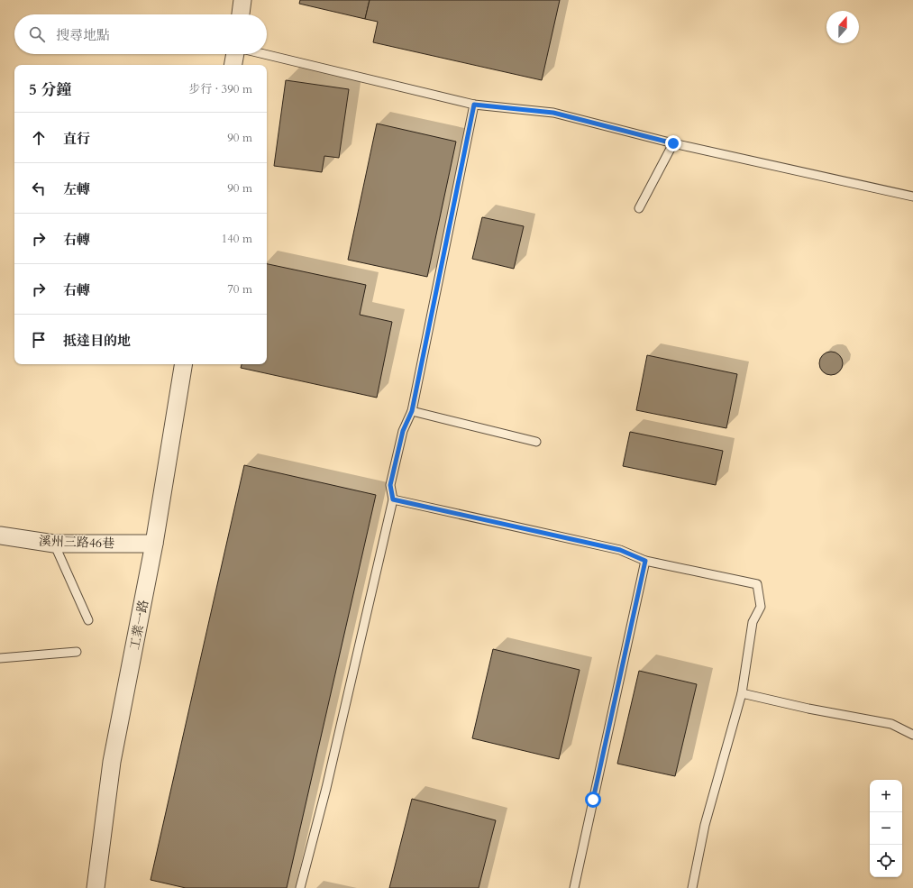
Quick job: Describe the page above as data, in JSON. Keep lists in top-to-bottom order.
{
  "streets": {
    "street": ["溪州三路46巷", "工業一路"]
  },
  "crossings": [
    ["溪州三路46巷", "工業一路"]
  ],
  "north": "top",
  "page": {
    "search": "搜尋地點",
    "heading": ["5 分鐘", "步行 · 390 m"],
    "list": [
      ["直行", "90 m"],
      ["左轉", "90 m"],
      ["右轉", "140 m"],
      ["右轉", "70 m"],
      "抵達目的地"
    ],
    "map_buttons": ["+", "−"]
  }
}
